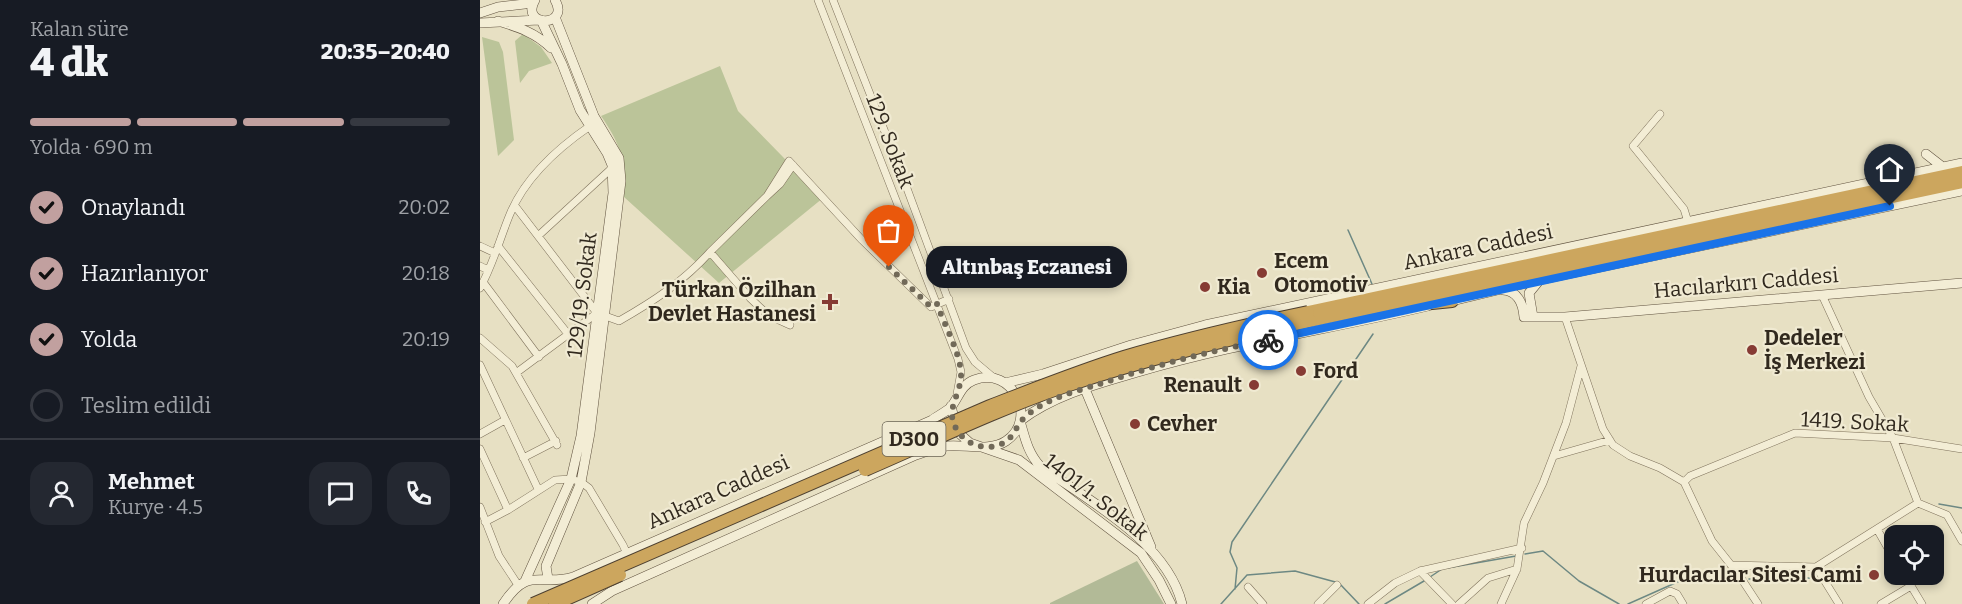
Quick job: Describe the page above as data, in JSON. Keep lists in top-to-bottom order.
{
  "streets": {
    "highway": ["Ankara Caddesi", "D300"],
    "main road": ["Hacılarkırı Caddesi", "129/19. Sokak", "1401/1. Sokak"],
    "street": ["129. Sokak", "1419. Sokak"]
  },
  "crossings": [
    ["129. Sokak", "Ankara Caddesi"],
    ["129. Sokak", "1401/1. Sokak"],
    ["Ankara Caddesi", "129/19. Sokak"],
    ["Ankara Caddesi", "1401/1. Sokak"]
  ],
  "places": {
    "other": [
      "Altınbaş Eczanesi",
      "Ecem Otomotiv",
      "Kia",
      "Dedeler İş Merkezi",
      "Ford",
      "Renault",
      "Cevher",
      "Hurdacılar Sitesi Cami"
    ],
    "health": ["Türkan Özilhan Devlet Hastanesi"]
  },
  "page": {
    "heading": ["4 dk", "Kalan süre", "20:35–20:40"],
    "panel": ["Mehmet", "Kurye · 4.5"],
    "bar": "Yolda · 690 m",
    "list": [
      ["Onaylandı", "20:02"],
      ["Hazırlanıyor", "20:18"],
      ["Yolda", "20:19"],
      "Teslim edildi"
    ],
    "bubble": "Altınbaş Eczanesi"
  }
}
